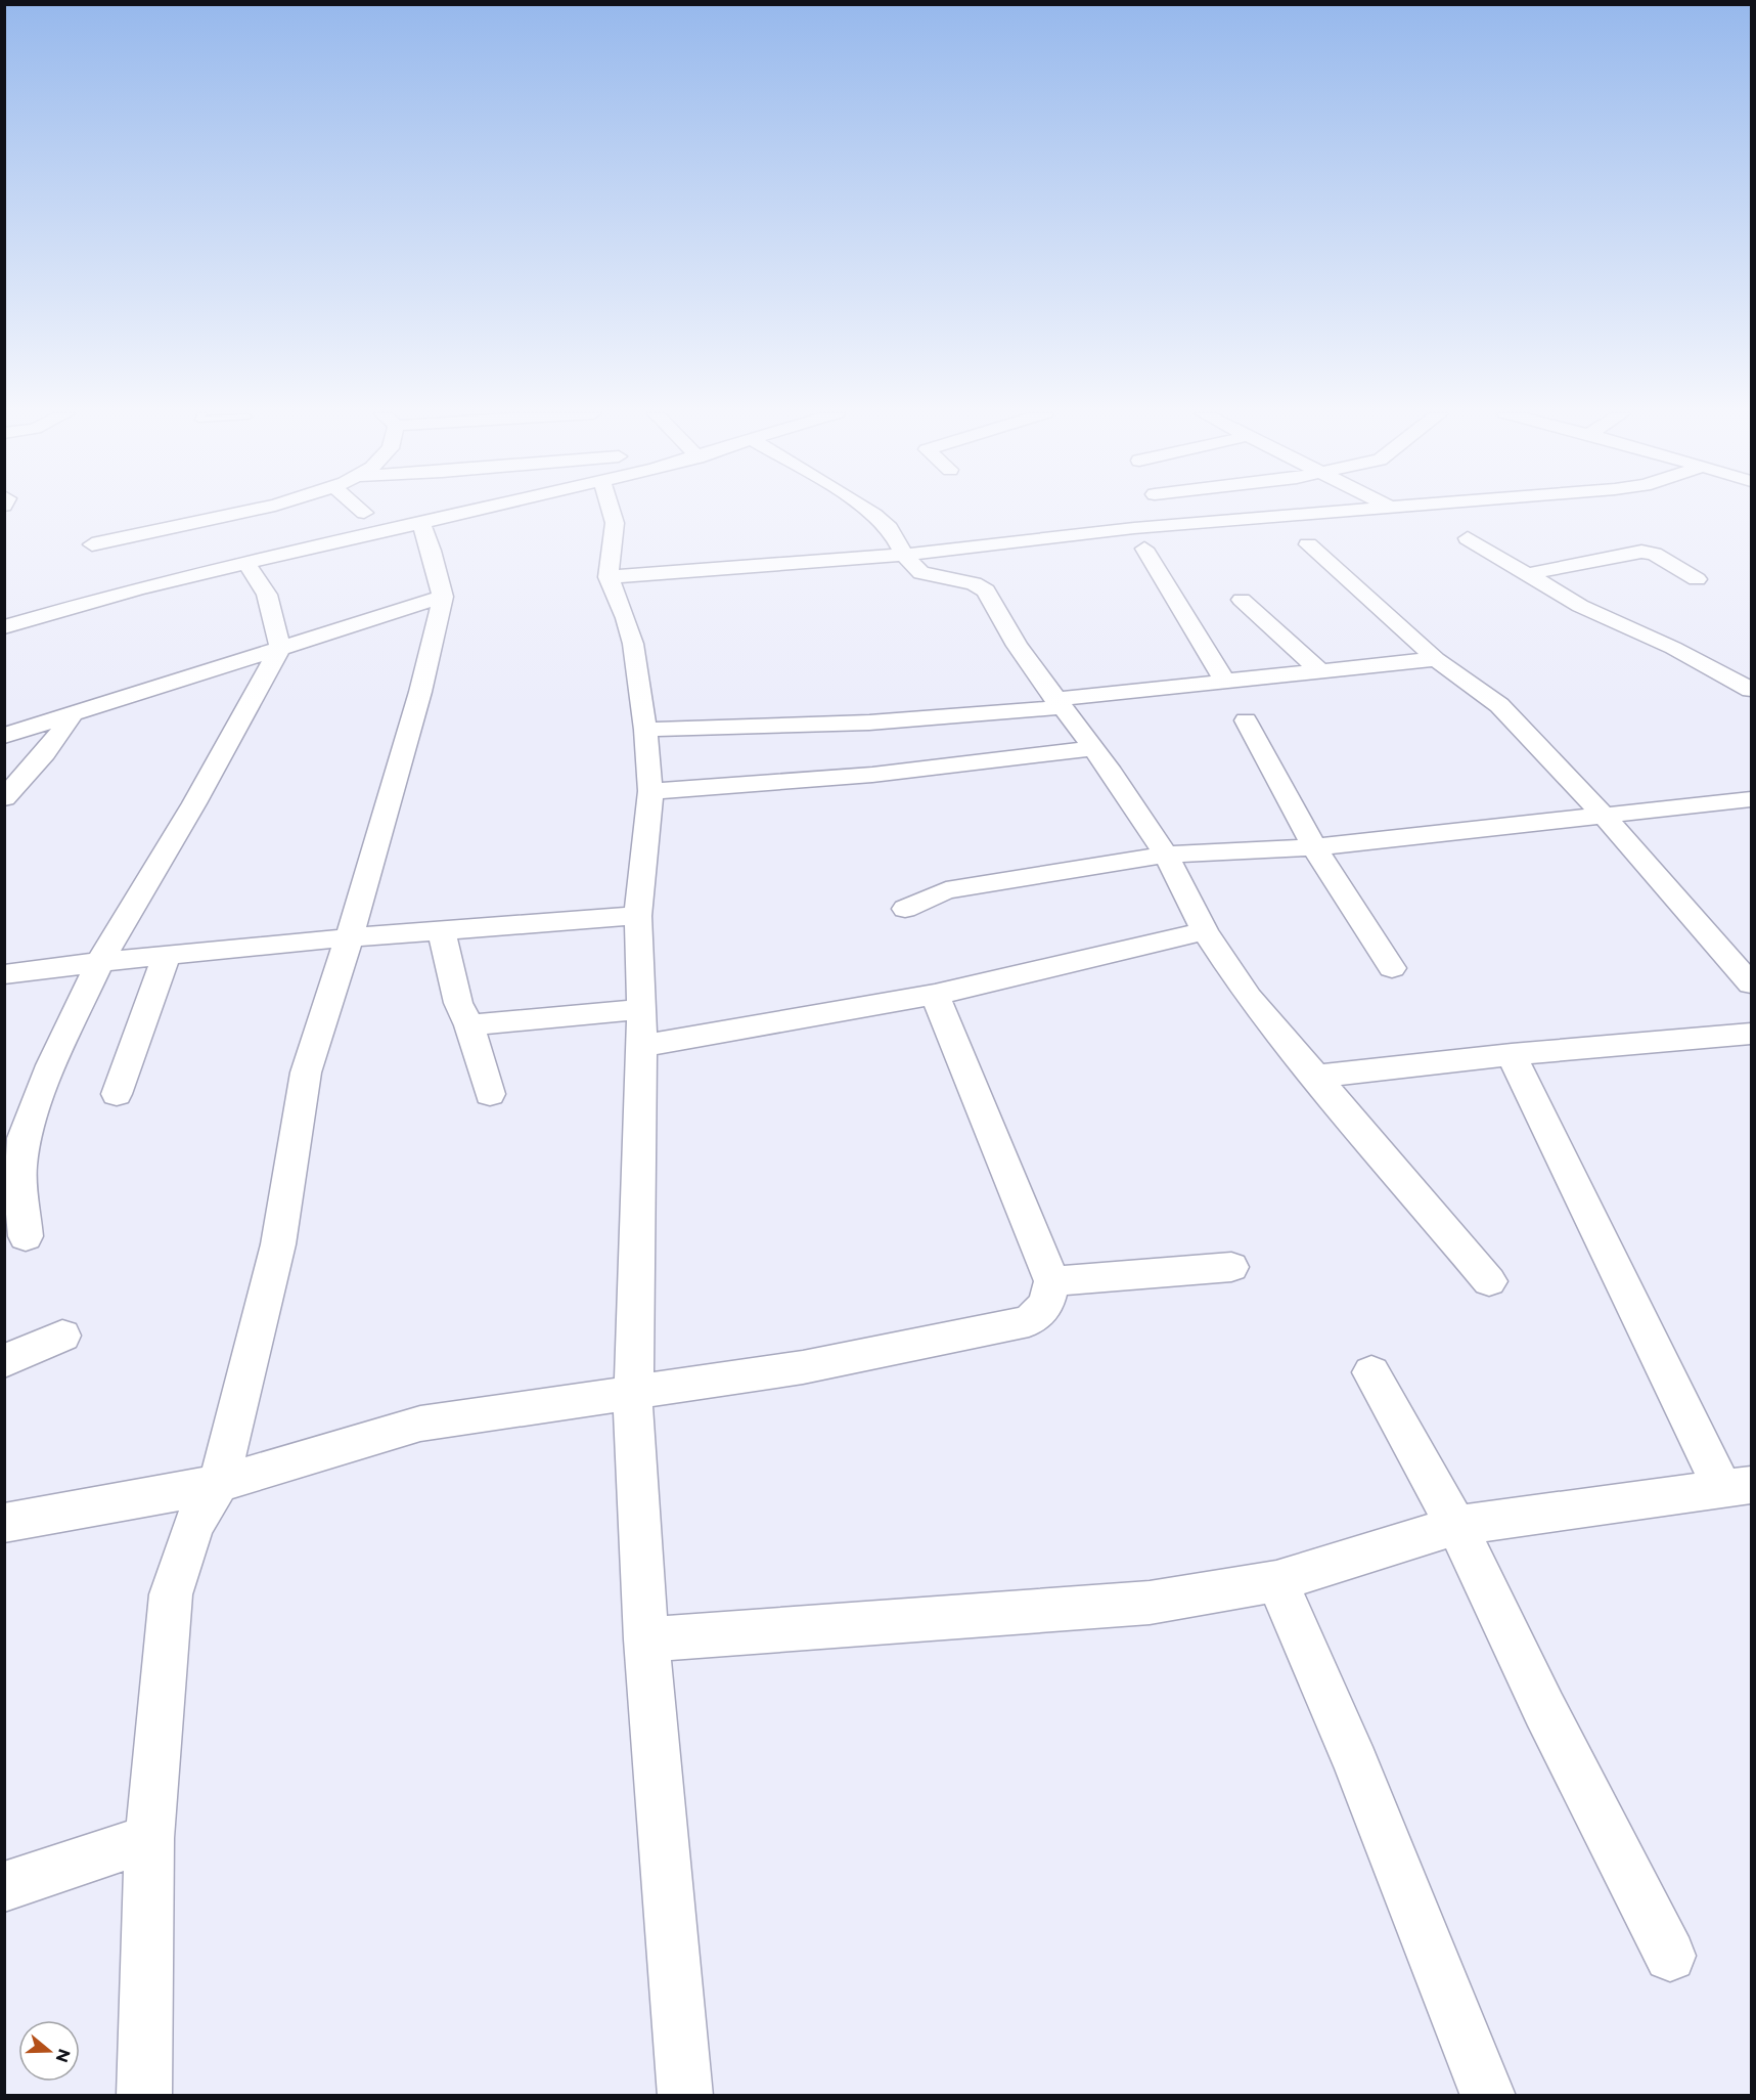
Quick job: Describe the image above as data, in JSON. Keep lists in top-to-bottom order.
{
  "north": "right"
}
